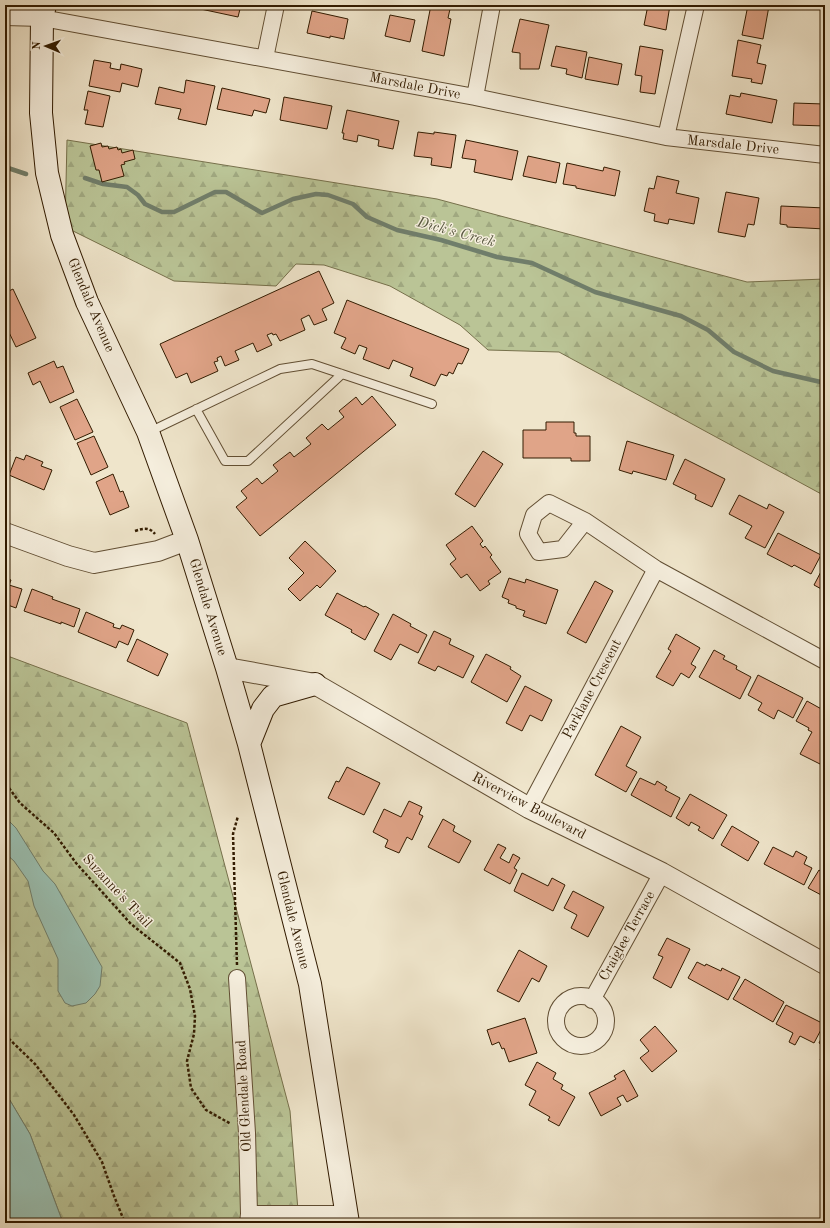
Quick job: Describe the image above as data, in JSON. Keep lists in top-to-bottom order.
{
  "streets": {
    "main road": ["Glendale Avenue"],
    "street": [
      "Marsdale Drive",
      "Parklane Crescent",
      "Riverview Boulevard",
      "Craiglee Terrace",
      "Old Glendale Road"
    ],
    "path": ["Suzanne's Trail"]
  },
  "crossings": [
    ["Marsdale Drive", "Glendale Avenue"],
    ["Glendale Avenue", "Riverview Boulevard"],
    ["Glendale Avenue", "Old Glendale Road"],
    ["Parklane Crescent", "Riverview Boulevard"],
    ["Riverview Boulevard", "Craiglee Terrace"],
    ["Suzanne's Trail", "Old Glendale Road"]
  ],
  "water": ["Dick's Creek"],
  "north": "left"
}
